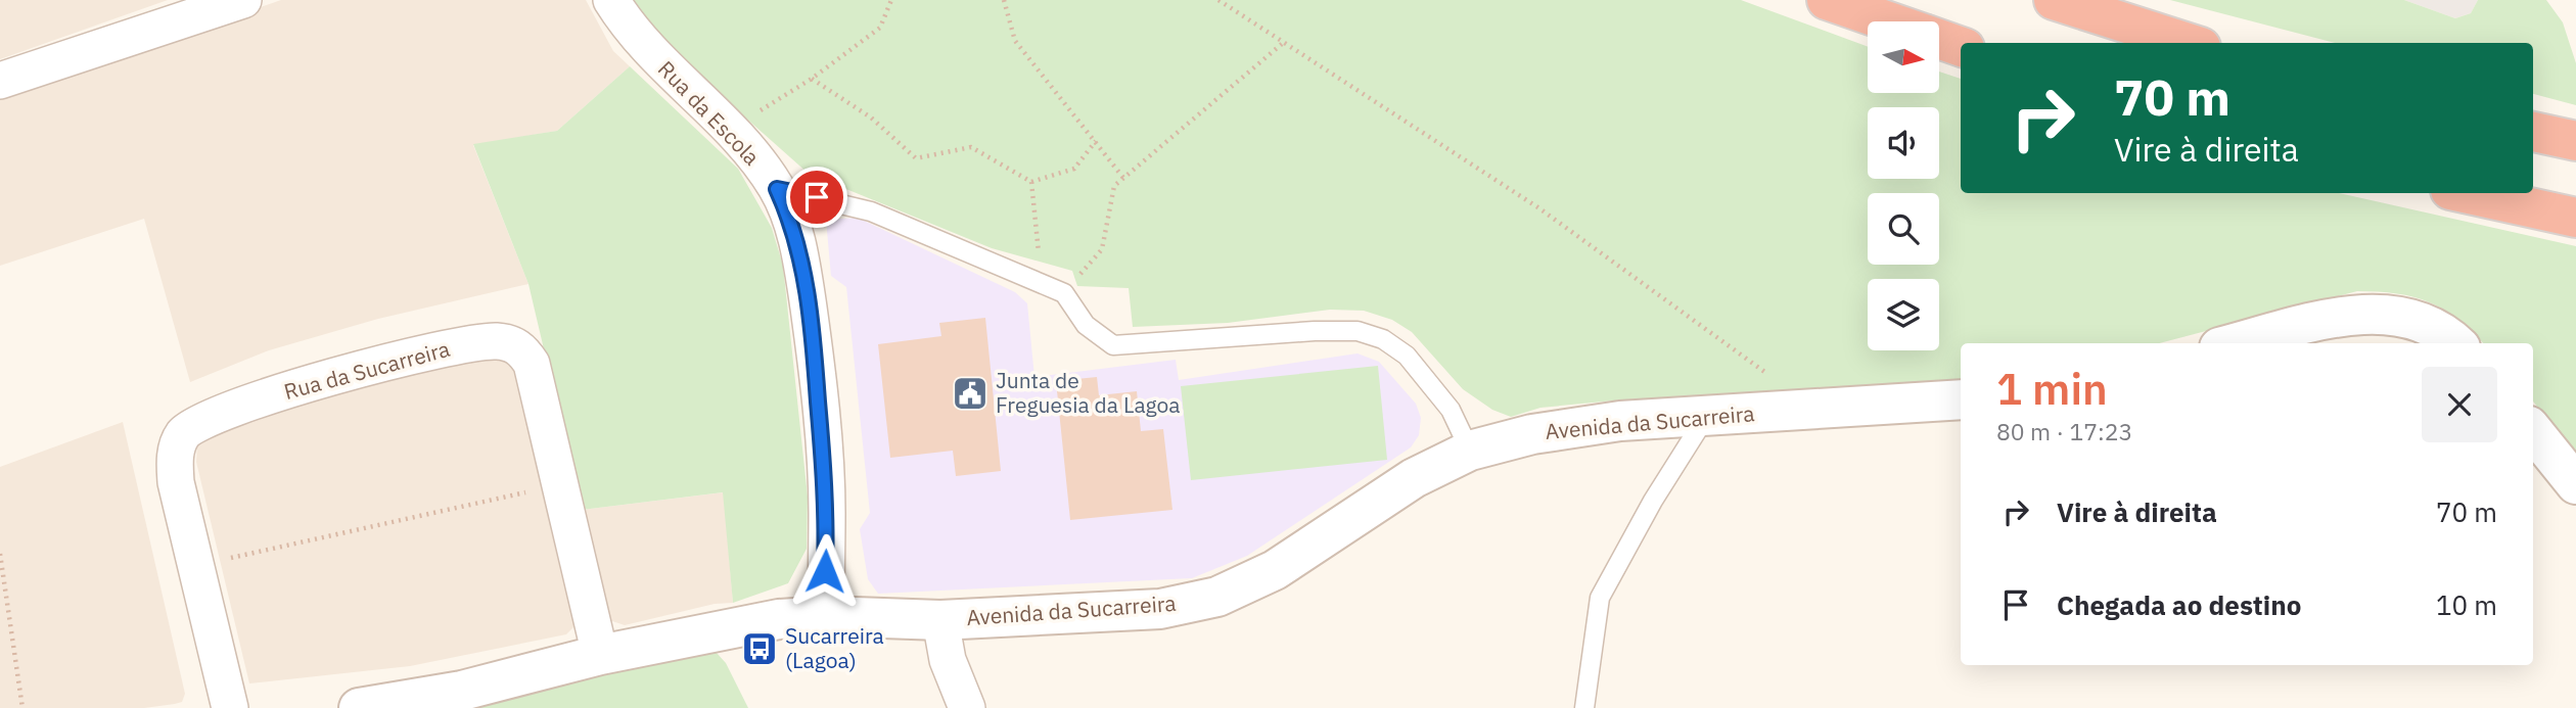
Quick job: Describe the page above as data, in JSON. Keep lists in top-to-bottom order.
{
  "streets": {
    "street": ["Rua da Escola", "Rua da Sucarreira", "Avenida da Sucarreira"]
  },
  "crossings": [
    ["Rua da Escola", "Avenida da Sucarreira"],
    ["Rua da Sucarreira", "Avenida da Sucarreira"]
  ],
  "places": {
    "public building": ["Junta de Freguesia da Lagoa"],
    "bus stop": ["Sucarreira (Lagoa)"]
  },
  "north": "right",
  "page": {
    "turn": ["70 m", "Vire à direita"],
    "heading": ["1 min", "80 m · 17:23"],
    "list": [
      {
        "name": "Vire à direita",
        "value": "70 m"
      },
      {
        "name": "Chegada ao destino",
        "value": "10 m"
      }
    ]
  }
}
